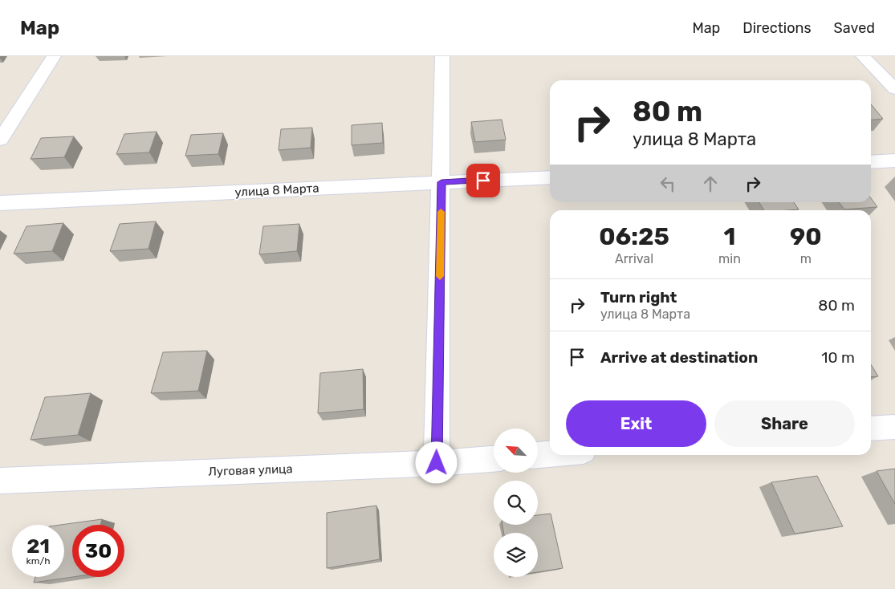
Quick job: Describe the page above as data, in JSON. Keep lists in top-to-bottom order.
{
  "streets": {
    "street": ["улица 8 Марта", "Луговая улица"]
  },
  "north": "top left",
  "page": {
    "header": "Map",
    "nav": ["Map", "Directions", "Saved"],
    "turn": ["80 m", "улица 8 Марта"],
    "eta": [
      "06:25",
      "Arrival",
      "1",
      "min",
      "90",
      "m"
    ],
    "list": [
      {
        "name": "Turn right",
        "note": "улица 8 Марта",
        "value": "80 m"
      },
      {
        "name": "Arrive at destination",
        "value": "10 m"
      }
    ],
    "buttons": ["Exit", "Share"],
    "speed": "21 km/h",
    "limit": "30"
  }
}
